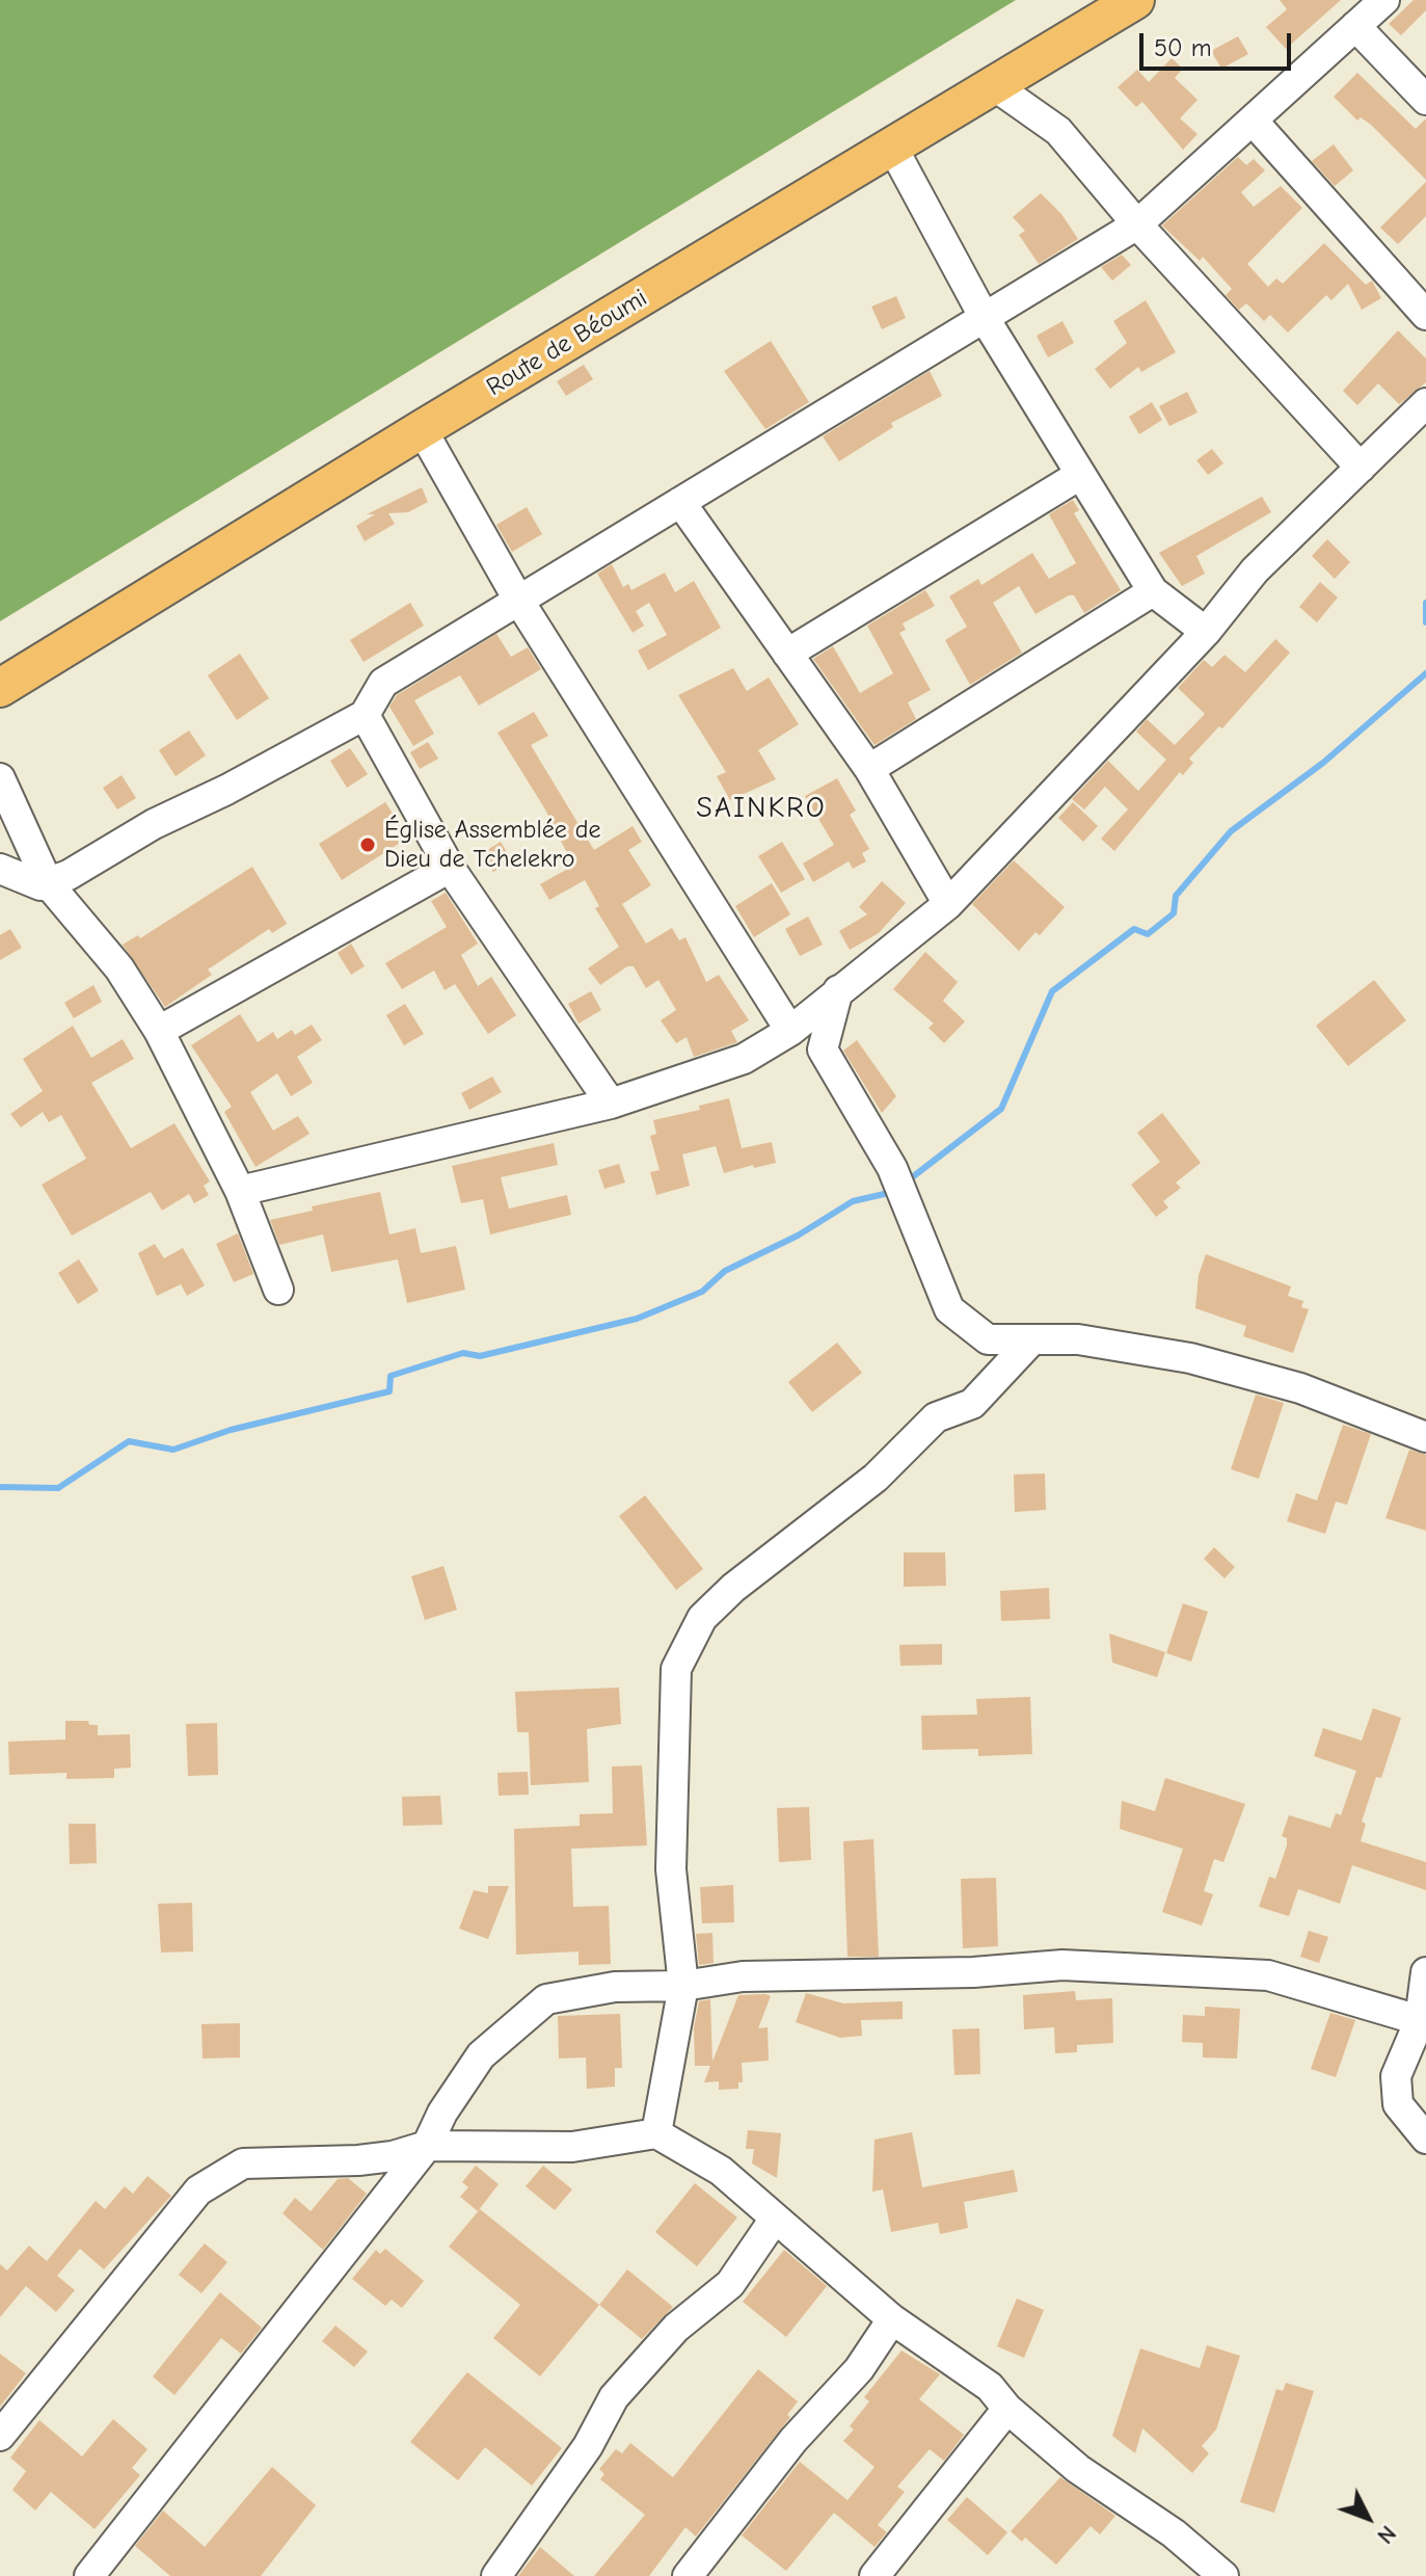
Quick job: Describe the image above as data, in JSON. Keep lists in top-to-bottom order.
{
  "streets": {
    "main road": ["Route de Béoumi"]
  },
  "districts": ["SAINKRO"],
  "places": ["Église Assemblée de Dieu de Tchelekro"],
  "scale_bar": "50 m",
  "north": "bottom right"
}
